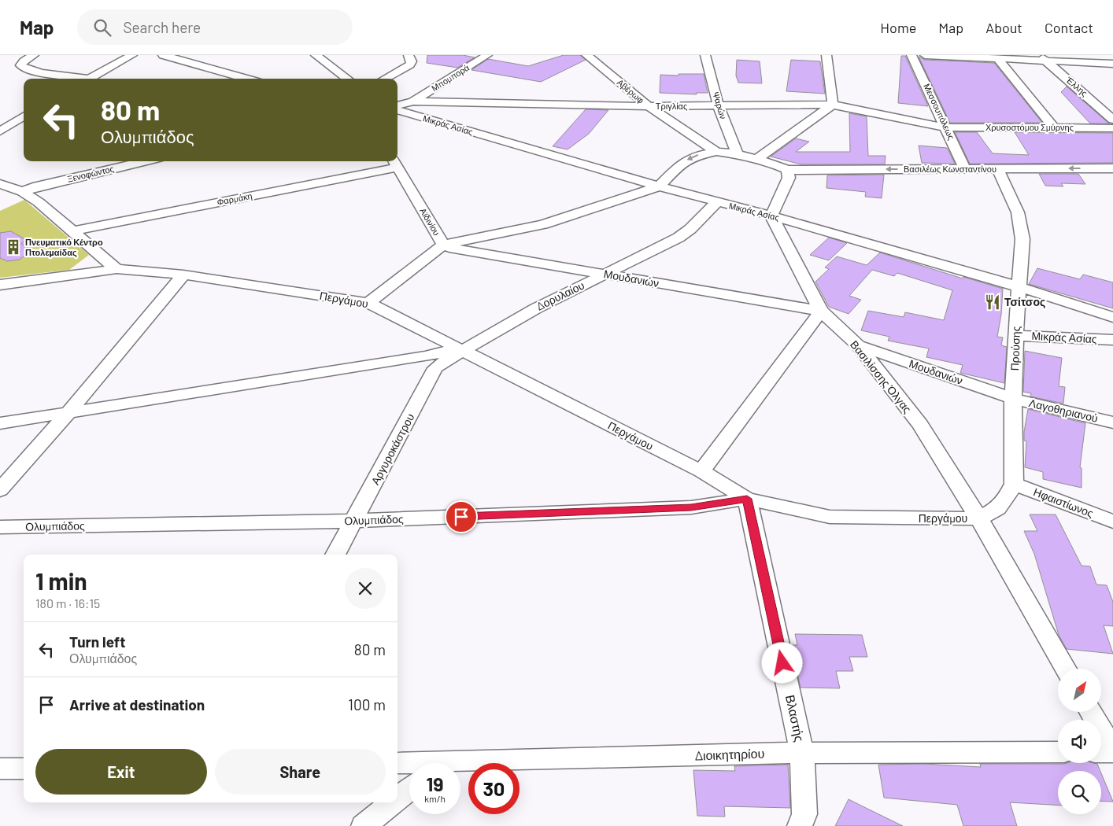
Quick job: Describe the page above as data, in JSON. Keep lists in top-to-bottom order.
{
  "streets": {
    "street": [
      "Μπομπορά",
      "Έλλης",
      "Αβέρωφ",
      "Ψαρών",
      "Τριγλίας",
      "Μεσσουπόλεως",
      "Μικράς Ασίας",
      "Χρυσοστόμου Σμύρνης",
      "Βασιλέως Κωνσταντίνου",
      "Ξενοφώντος",
      "Φαρμάκη",
      "Αϊδινίου",
      "Μουδανιών",
      "Δορυλαίου",
      "Περγάμου",
      "Προύσης",
      "Βασιλίσσης Όλγας",
      "Λαγοθηριανού",
      "Αργυροκάστρου",
      "Ηφαιστίωνος",
      "Ολυμπιάδος",
      "Βλαστής",
      "Διοικητηρίου"
    ]
  },
  "crossings": [
    ["Μπομπορά", "Τριγλίας"],
    ["Αβέρωφ", "Τριγλίας"],
    ["Ψαρών", "Τριγλίας"],
    ["Τριγλίας", "Μεσσουπόλεως"],
    ["Τριγλίας", "Χρυσοστόμου Σμύρνης"],
    ["Μεσσουπόλεως", "Χρυσοστόμου Σμύρνης"],
    ["Μεσσουπόλεως", "Βασιλέως Κωνσταντίνου"],
    ["Μικράς Ασίας", "Δορυλαίου"],
    ["Μικράς Ασίας", "Προύσης"],
    ["Μικράς Ασίας", "Βασιλίσσης Όλγας"],
    ["Βασιλέως Κωνσταντίνου", "Προύσης"],
    ["Φαρμάκη", "Αϊδινίου"],
    ["Αϊδινίου", "Μουδανιών"],
    ["Αϊδινίου", "Περγάμου"],
    ["Μουδανιών", "Δορυλαίου"],
    ["Μουδανιών", "Προύσης"],
    ["Μουδανιών", "Βασιλίσσης Όλγας"],
    ["Μουδανιών", "Λαγοθηριανού"],
    ["Δορυλαίου", "Περγάμου"],
    ["Δορυλαίου", "Αργυροκάστρου"],
    ["Περγάμου", "Προύσης"],
    ["Περγάμου", "Βασιλίσσης Όλγας"],
    ["Περγάμου", "Αργυροκάστρου"],
    ["Περγάμου", "Ολυμπιάδος"],
    ["Περγάμου", "Βλαστής"],
    ["Προύσης", "Βασιλίσσης Όλγας"],
    ["Προύσης", "Λαγοθηριανού"],
    ["Προύσης", "Ηφαιστίωνος"],
    ["Αργυροκάστρου", "Ολυμπιάδος"],
    ["Ολυμπιάδος", "Βλαστής"],
    ["Βλαστής", "Διοικητηρίου"]
  ],
  "places": {
    "building": ["Πνευματικό Κέντρο Πτολεμαίδας"],
    "restaurant": ["Τσίτσος"]
  },
  "north": "top right",
  "page": {
    "header": "Map",
    "search": "Search here",
    "nav": [
      "Home",
      "Map",
      "About",
      "Contact"
    ],
    "turn": ["80 m", "Ολυμπιάδος"],
    "heading": ["1 min", "180 m · 16:15"],
    "list": [
      {
        "name": "Turn left",
        "note": "Ολυμπιάδος",
        "value": "80 m"
      },
      {
        "name": "Arrive at destination",
        "value": "100 m"
      }
    ],
    "buttons": ["Exit", "Share"],
    "speed": "19 km/h",
    "limit": "30"
  }
}
